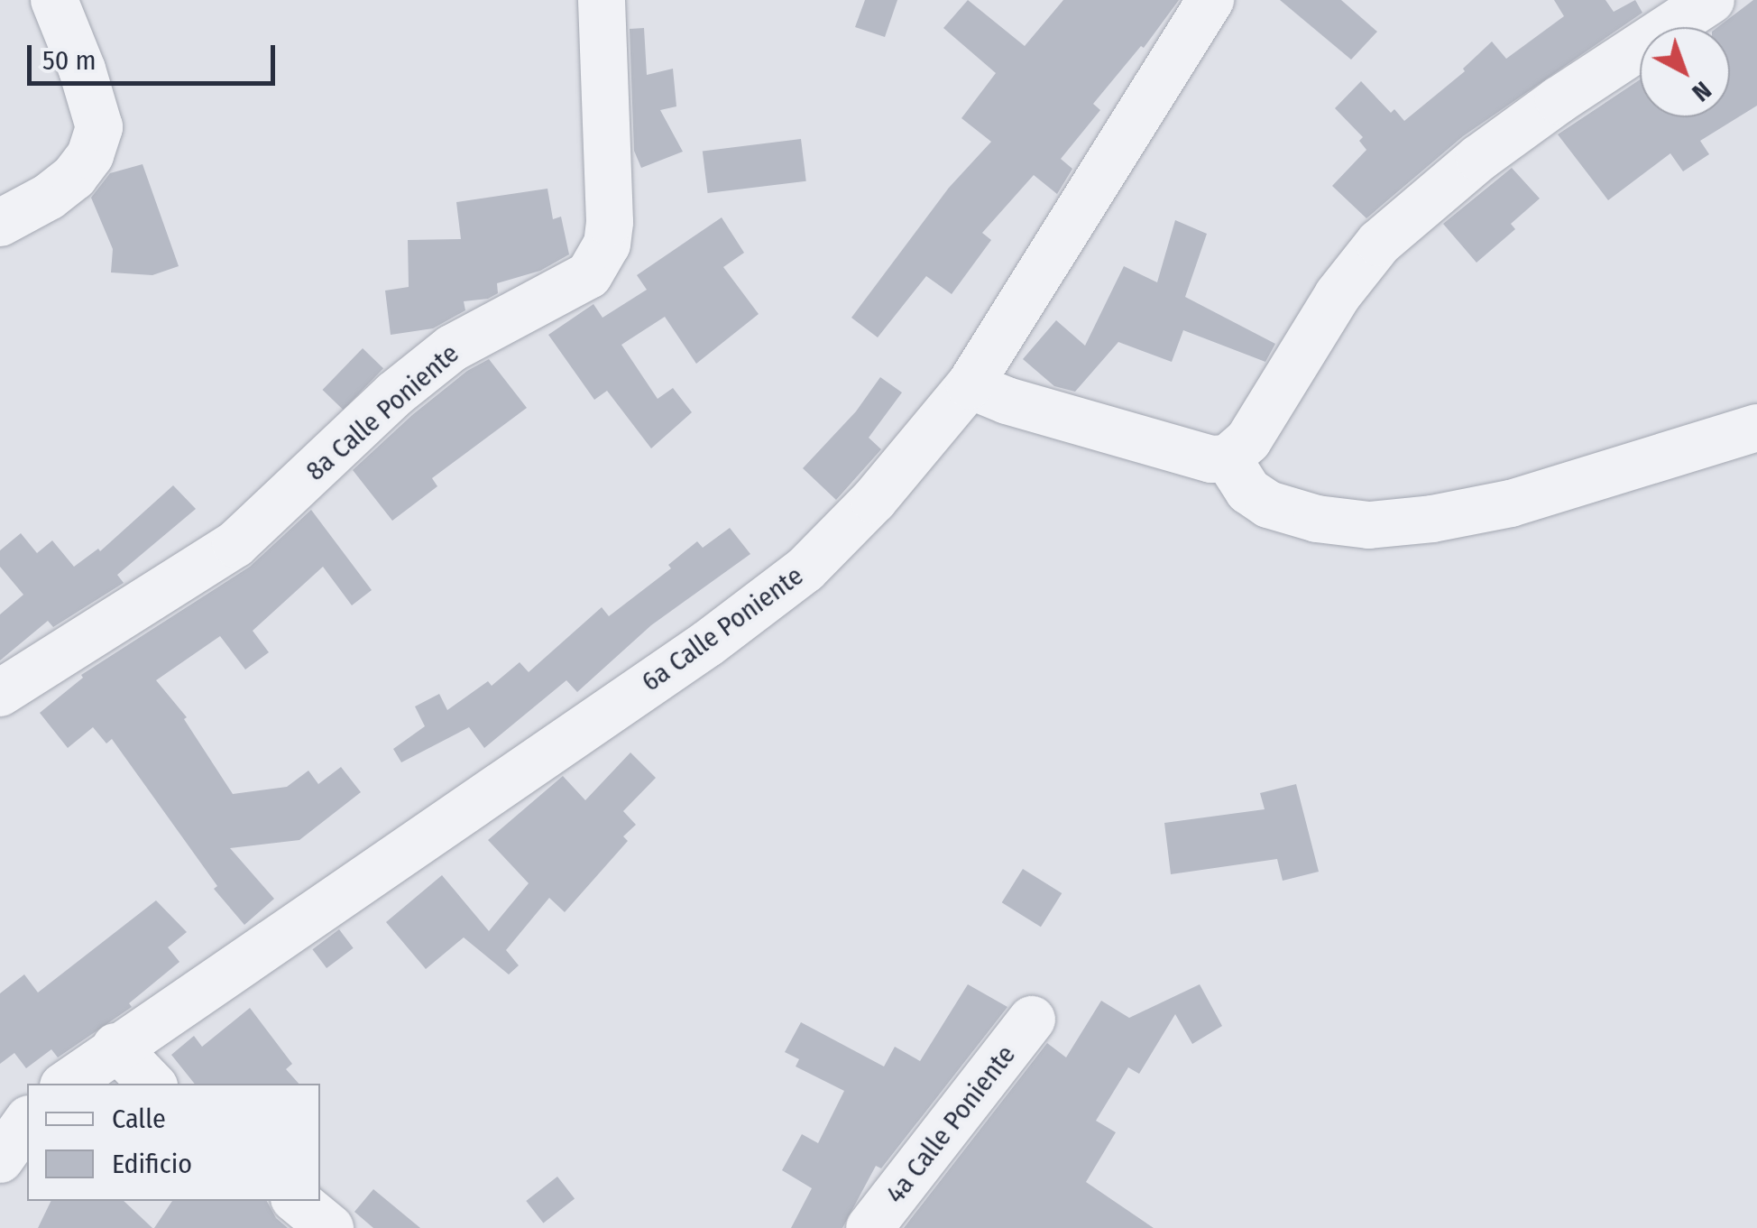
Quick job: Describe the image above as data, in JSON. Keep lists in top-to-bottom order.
{
  "streets": {
    "street": ["8a Calle Poniente", "6a Calle Poniente", "4a Calle Poniente"]
  },
  "legend": ["Calle", "Edificio"],
  "scale_bar": "50 m",
  "north": "bottom right"
}
